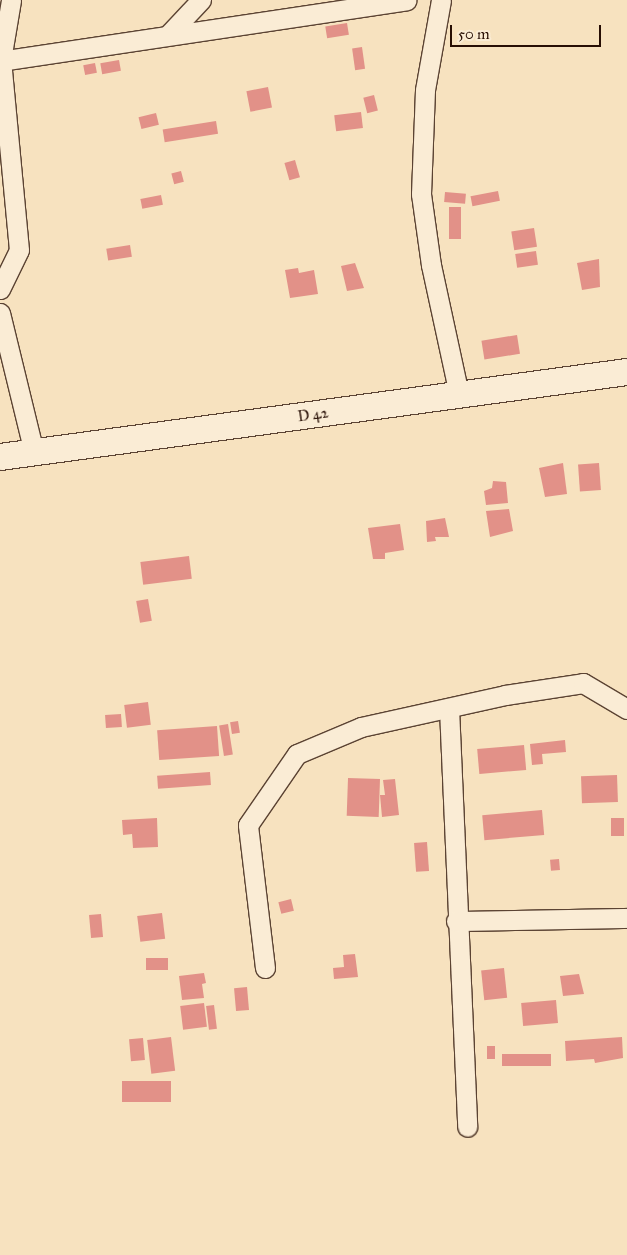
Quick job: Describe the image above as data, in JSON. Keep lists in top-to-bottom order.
{
  "streets": {
    "street": ["D 42"]
  },
  "scale_bar": "50 m"
}
